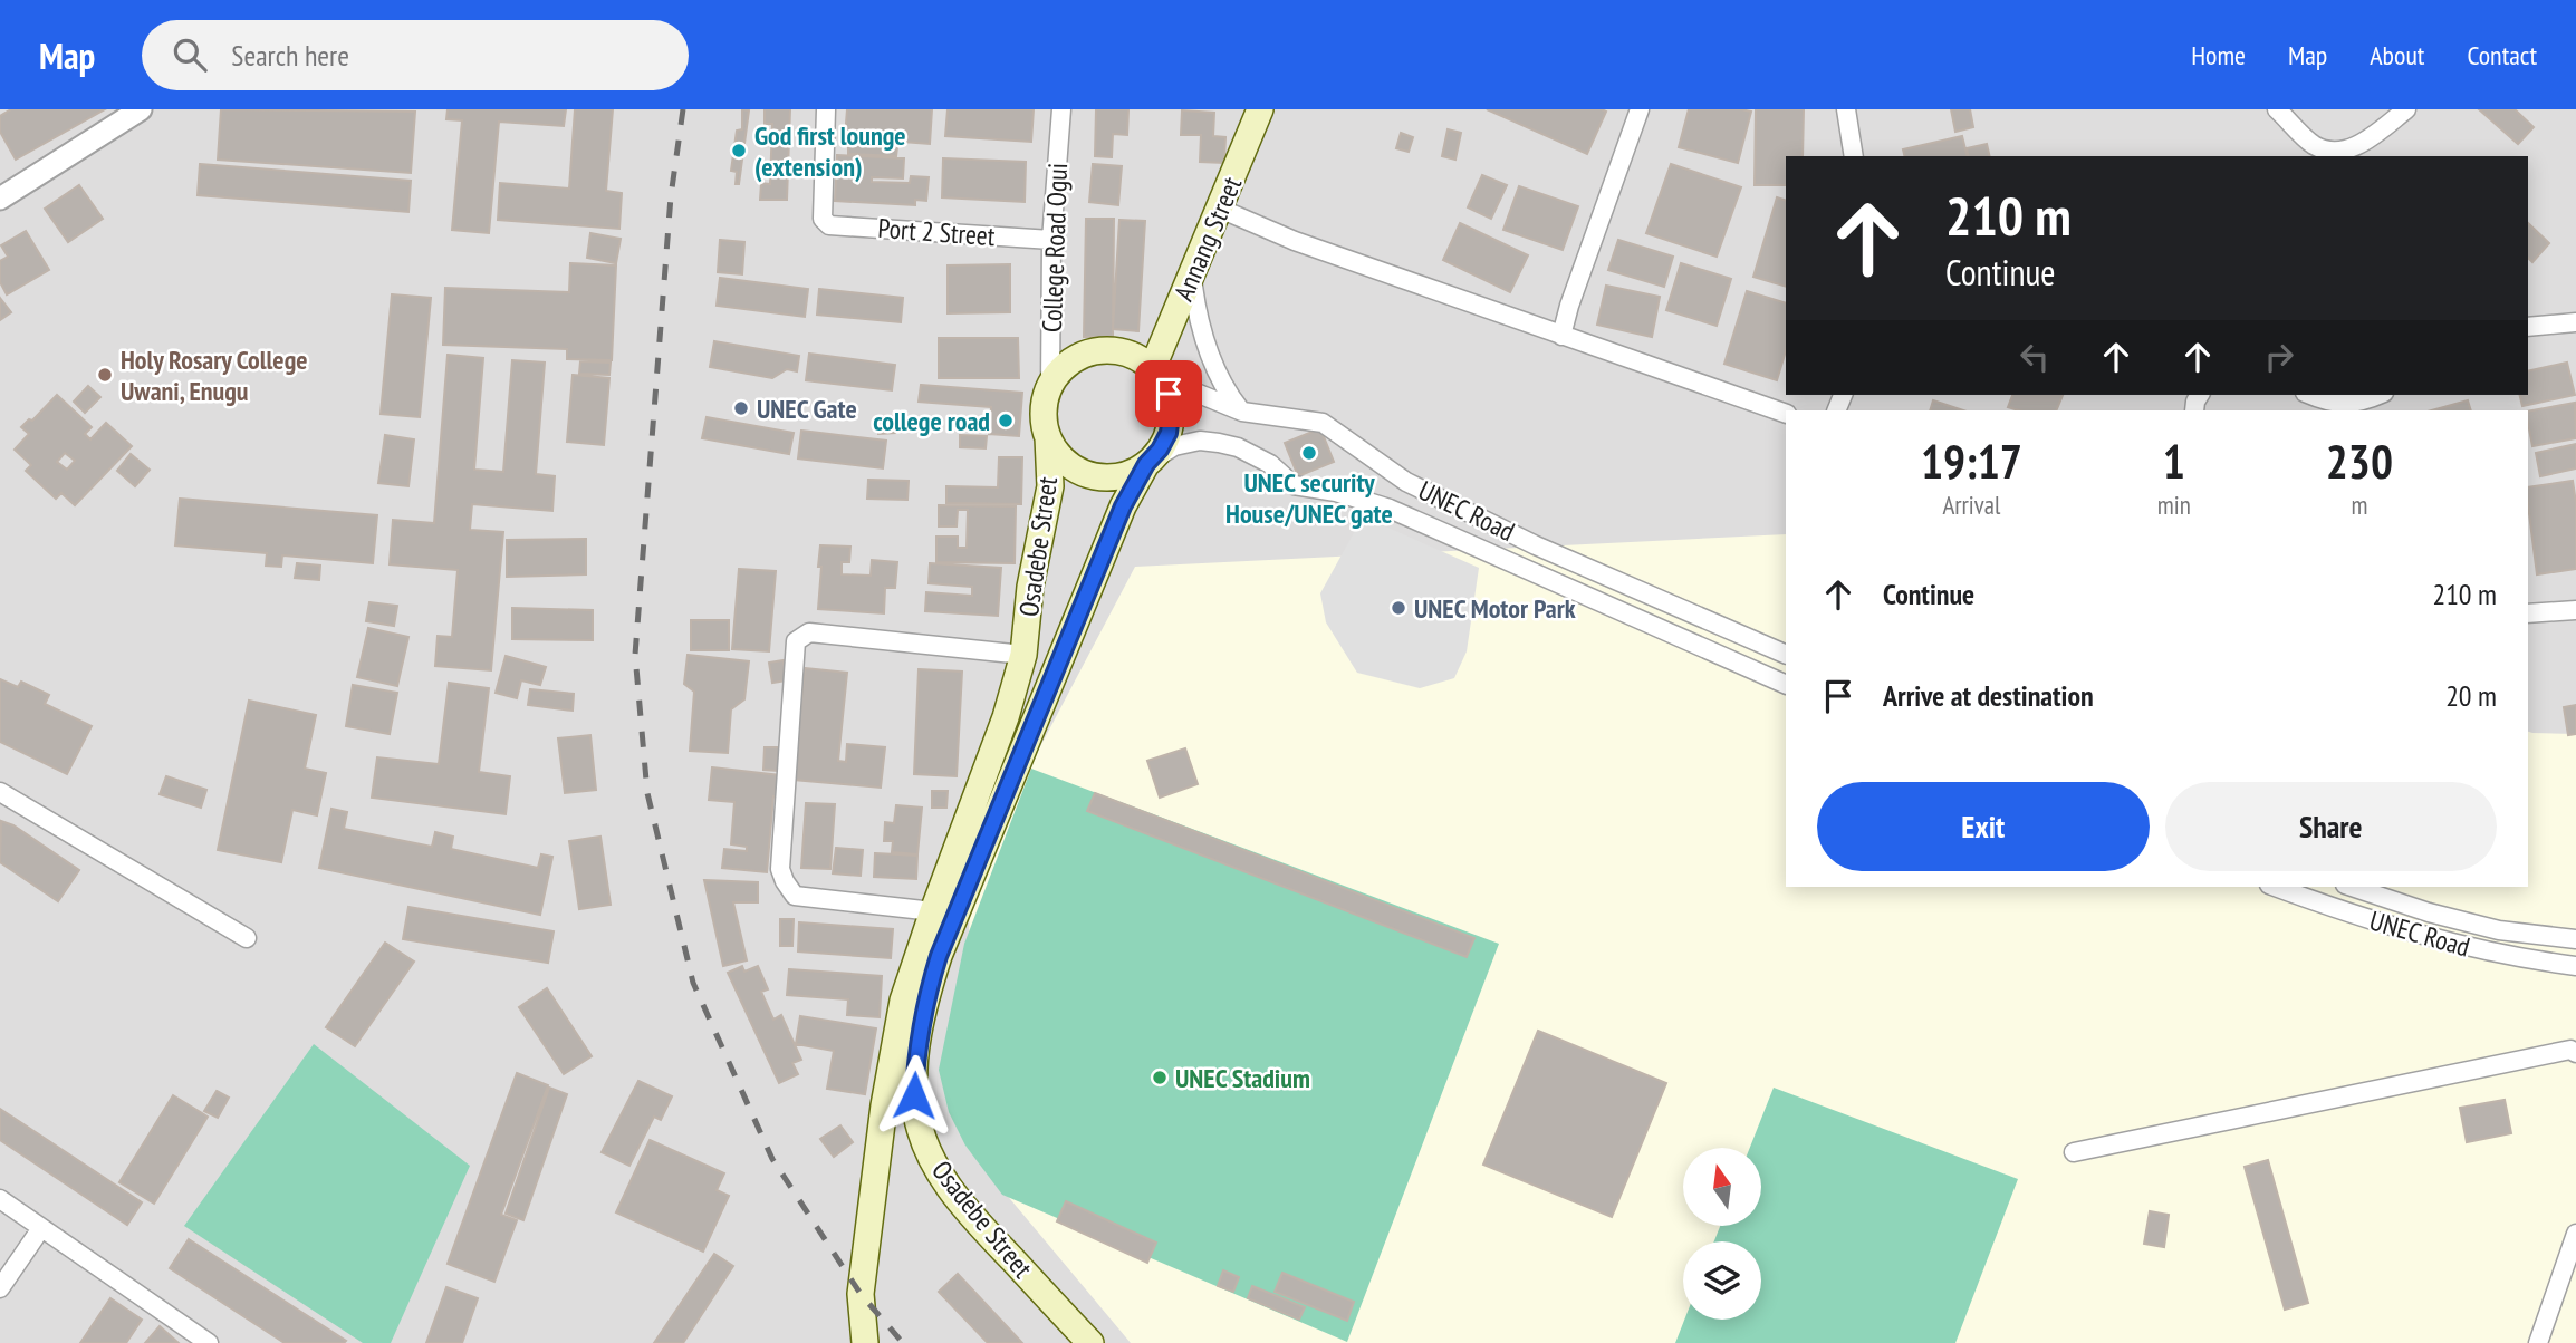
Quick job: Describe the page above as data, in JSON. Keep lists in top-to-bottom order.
{
  "streets": {
    "main road": ["Annang Street", "Osadebe Street"],
    "street": ["Port 2 Street", "College Road Ogui", "UNEC Road"]
  },
  "crossings": [
    ["Port 2 Street", "College Road Ogui"],
    ["Annang Street", "College Road Ogui"],
    ["Annang Street", "UNEC Road"],
    ["Annang Street", "Osadebe Street"],
    ["College Road Ogui", "UNEC Road"],
    ["College Road Ogui", "Osadebe Street"],
    ["UNEC Road", "Osadebe Street"]
  ],
  "places": [
    "God first lounge (extension)",
    "Holy Rosary College Uwani, Enugu",
    "UNEC Gate",
    "college road",
    "UNEC security House/UNEC gate",
    "UNEC Motor Park",
    "UNEC Stadium"
  ],
  "north": "top",
  "page": {
    "header": "Map",
    "search": "Search here",
    "nav": [
      "Home",
      "Map",
      "About",
      "Contact"
    ],
    "turn": ["210 m", "Continue"],
    "eta": [
      "19:17",
      "Arrival",
      "1",
      "min",
      "230",
      "m"
    ],
    "list": [
      {
        "name": "Continue",
        "value": "210 m"
      },
      {
        "name": "Arrive at destination",
        "value": "20 m"
      }
    ],
    "buttons": ["Exit", "Share"]
  }
}
